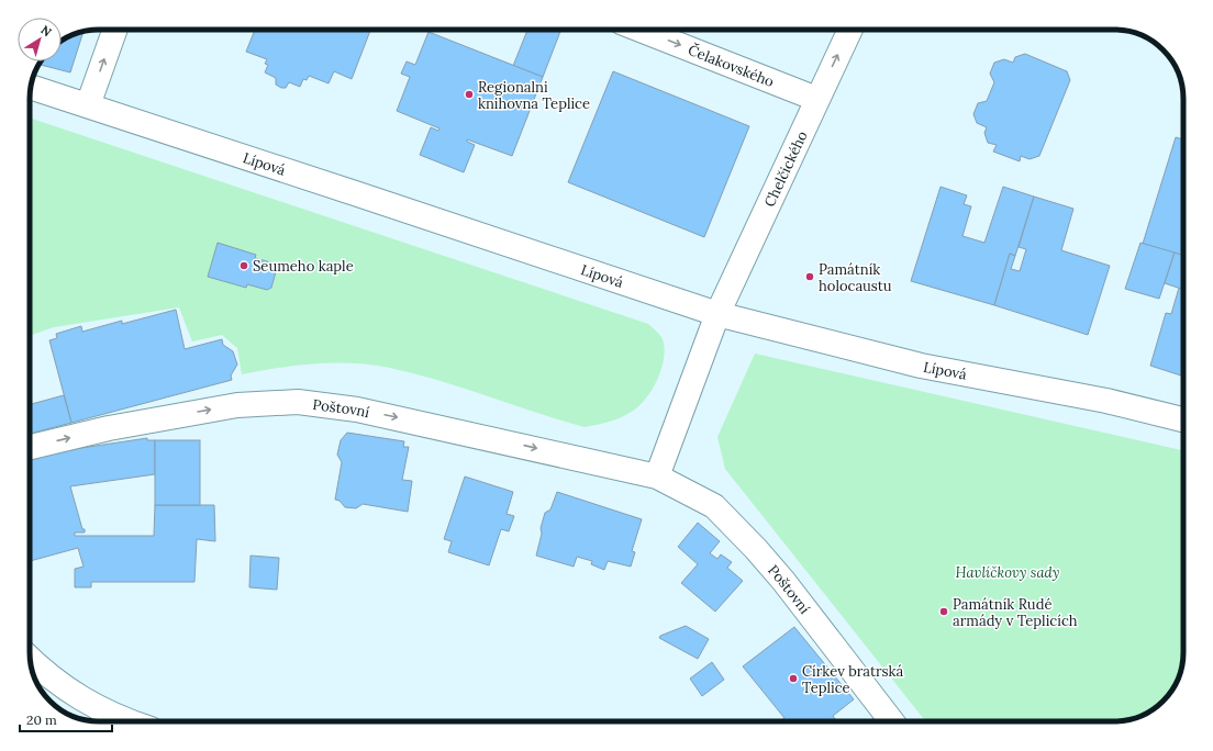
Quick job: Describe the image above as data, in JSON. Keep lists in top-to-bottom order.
{
  "streets": {
    "street": [
      "Čelakovského",
      "Lípová",
      "Chelčického",
      "Poštovní"
    ]
  },
  "crossings": [
    ["Čelakovského", "Chelčického"],
    ["Lípová", "Chelčického"]
  ],
  "one_way": ["Čelakovského", "Poštovní"],
  "parks": ["Havlíčkovy sady"],
  "places": [
    "Regionalni knihovna Teplice",
    "Seumeho kaple",
    "Památník holocaustu",
    "Památník Rudé armády v Teplicích",
    "Církev bratrská Teplice"
  ],
  "scale_bar": "20 m",
  "north": "top right"
}
